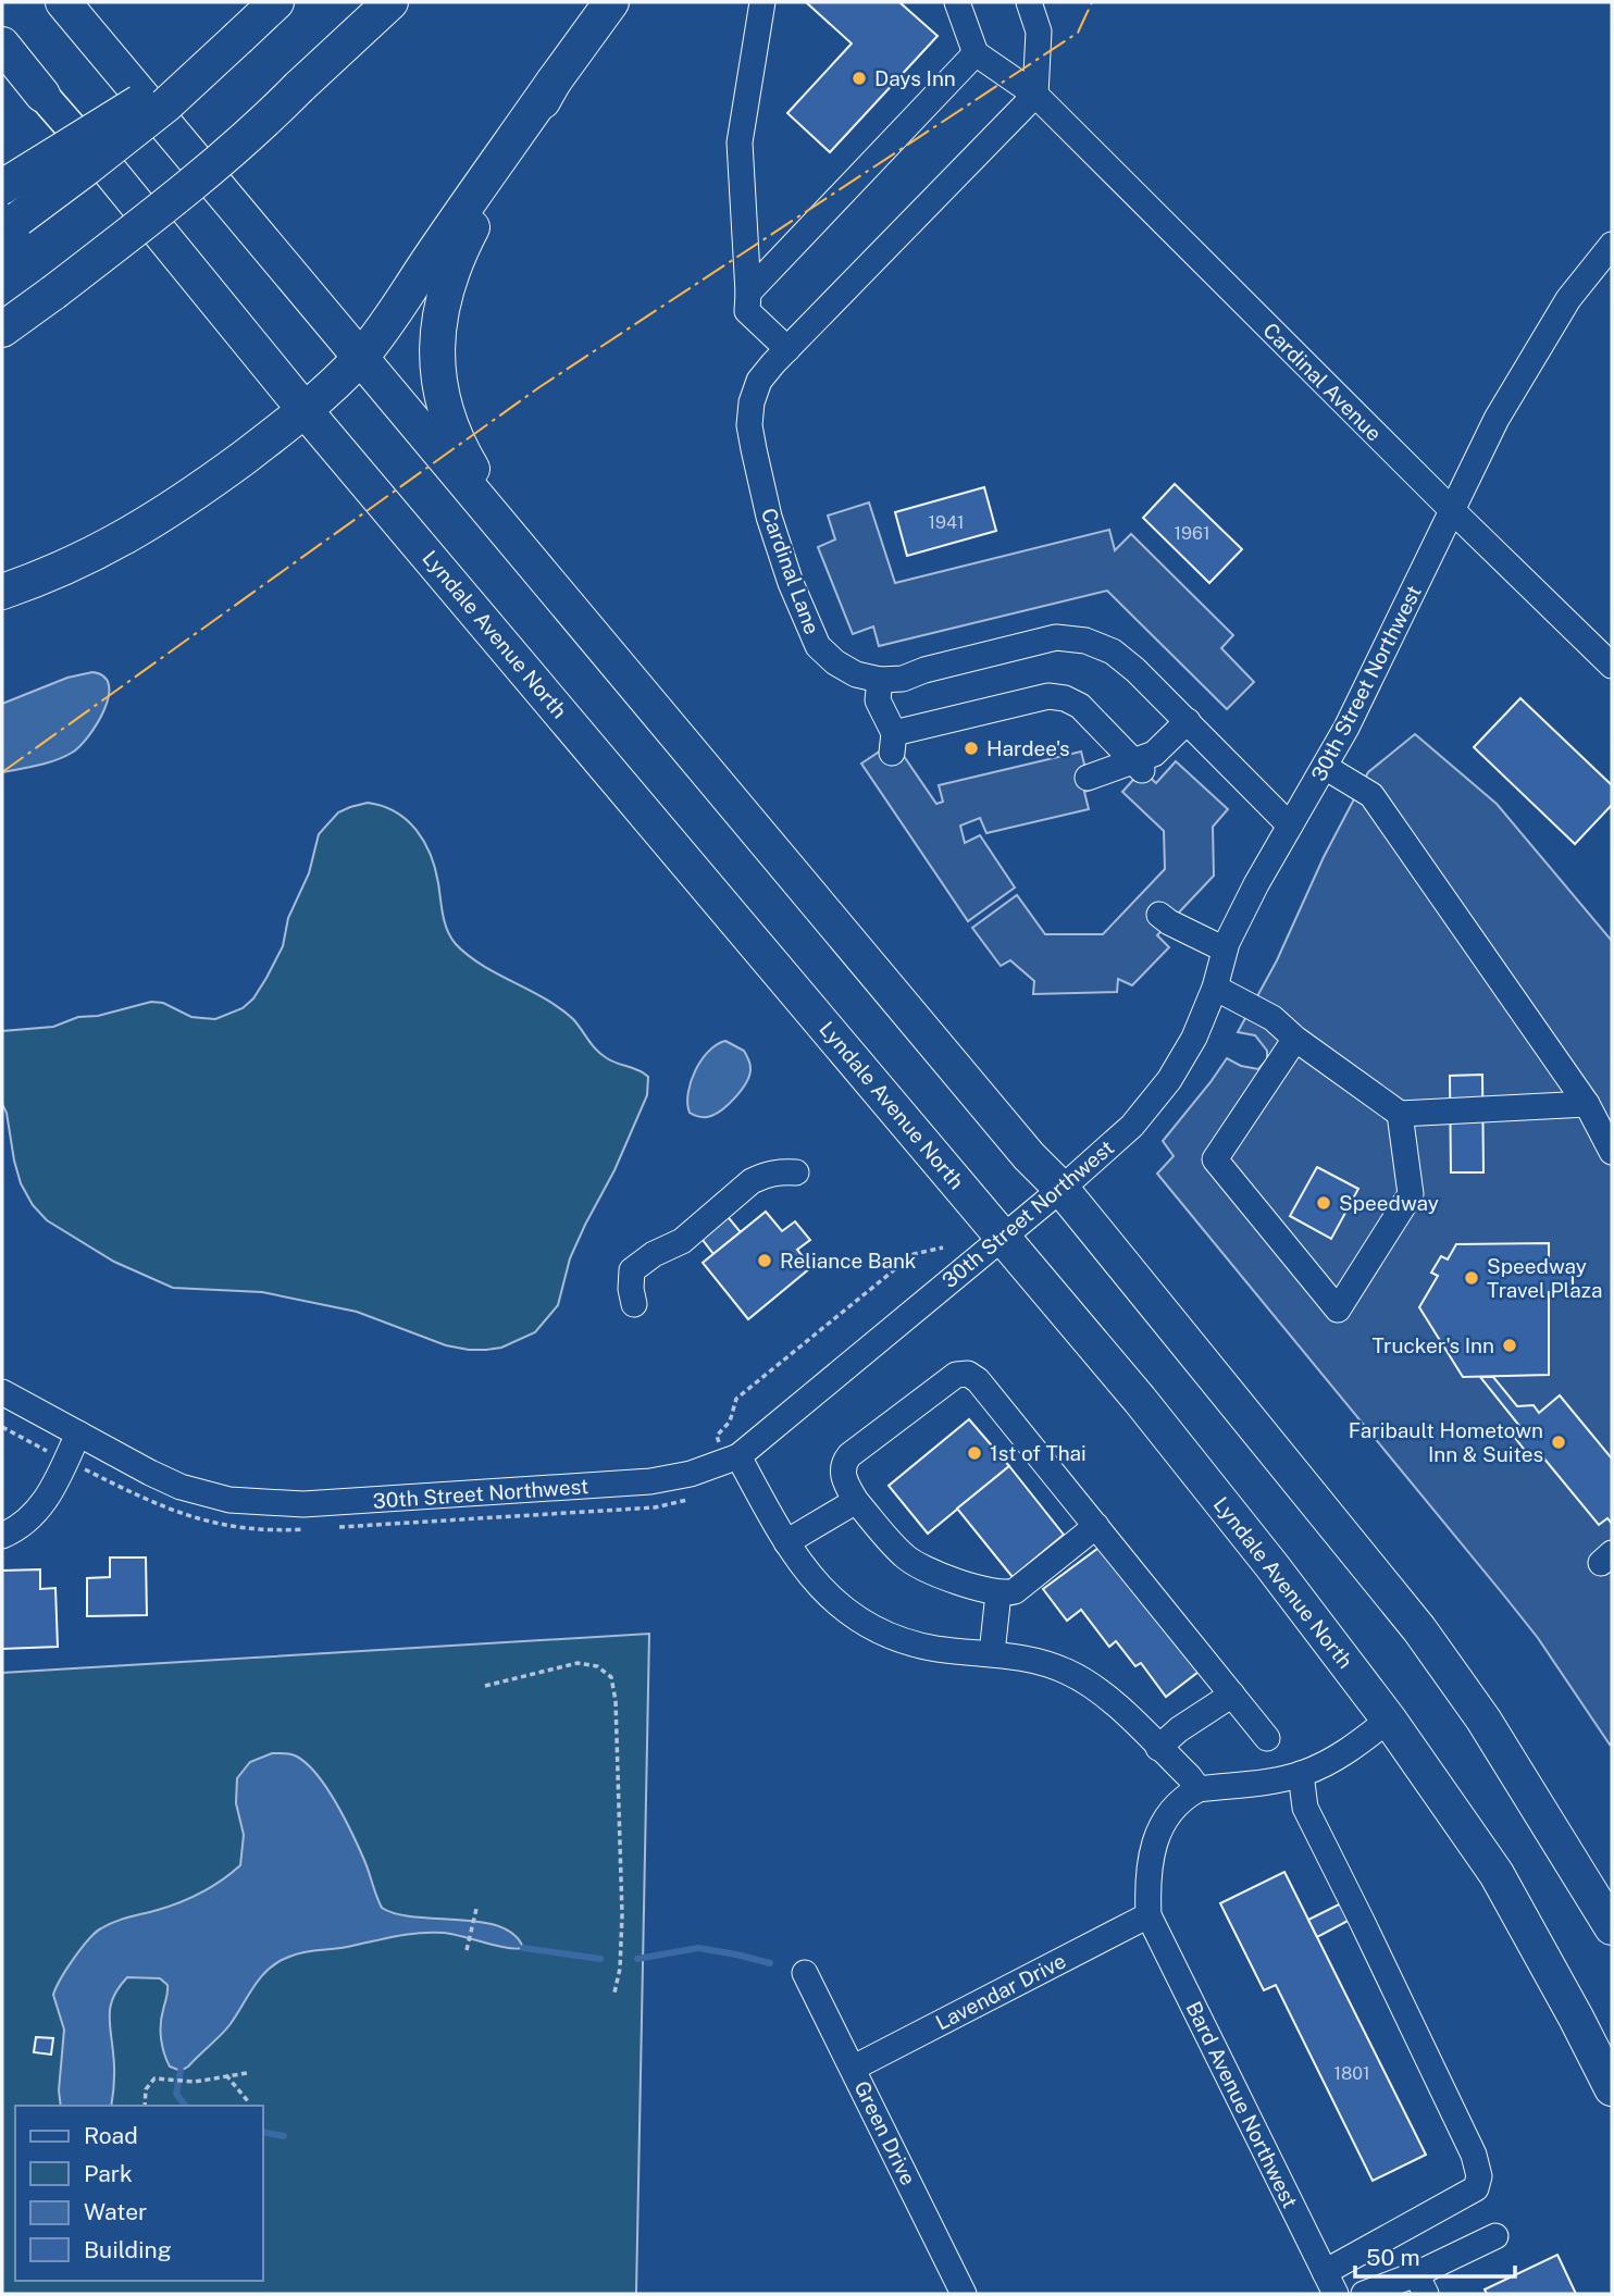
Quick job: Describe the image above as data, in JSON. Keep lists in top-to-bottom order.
{
  "streets": {
    "highway": ["Lyndale Avenue North"],
    "street": [
      "Cardinal Avenue",
      "Cardinal Lane",
      "30th Street Northwest",
      "Lavendar Drive",
      "Bard Avenue Northwest",
      "Green Drive"
    ]
  },
  "crossings": [
    ["Cardinal Avenue", "Cardinal Lane"],
    ["Cardinal Avenue", "30th Street Northwest"],
    ["Cardinal Lane", "30th Street Northwest"],
    ["Lyndale Avenue North", "30th Street Northwest"],
    ["Lavendar Drive", "Bard Avenue Northwest"],
    ["Lavendar Drive", "Green Drive"]
  ],
  "places": [
    "Days Inn",
    "Hardee's",
    "Speedway",
    "Reliance Bank",
    "Speedway Travel Plaza",
    "Trucker's Inn",
    "Faribault Hometown Inn & Suites",
    "1st of Thai"
  ],
  "house_numbers": ["1941", "1961", "1801"],
  "legend": [
    "Road",
    "Park",
    "Water",
    "Building"
  ],
  "scale_bar": "50 m"
}
